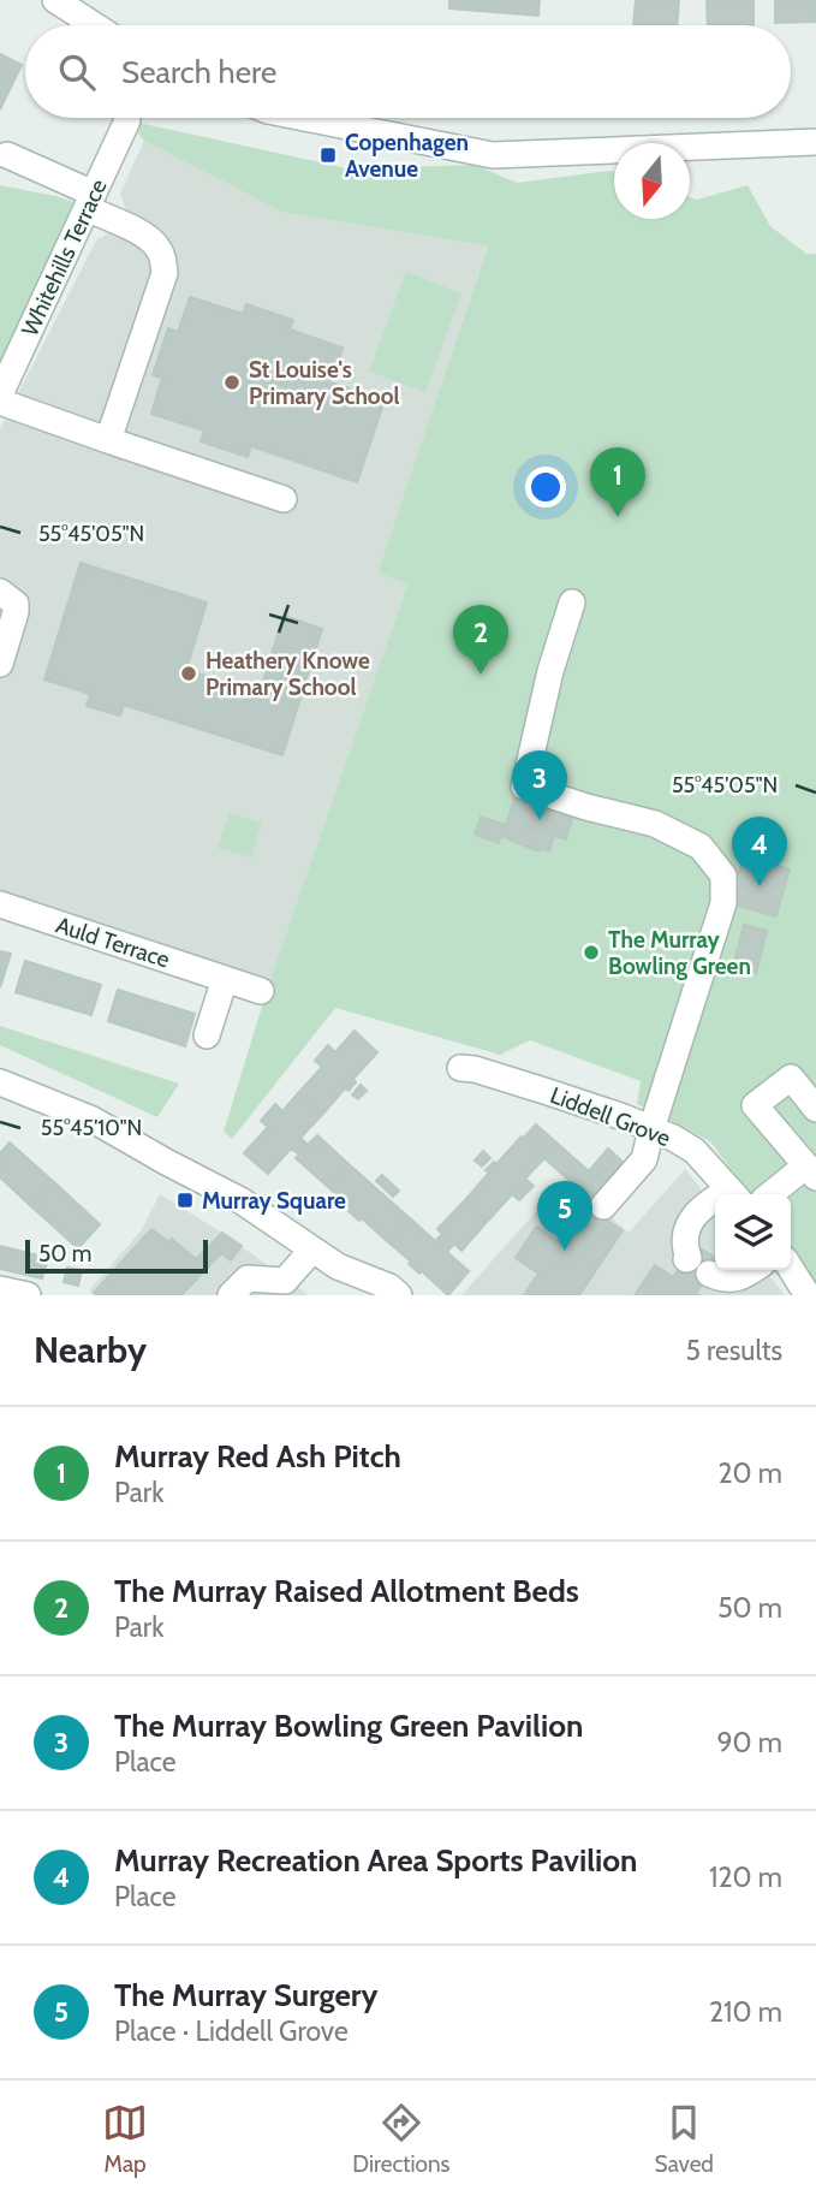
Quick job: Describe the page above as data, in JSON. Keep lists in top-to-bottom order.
{
  "streets": {
    "street": ["Whitehills Terrace", "Auld Terrace", "Liddell Grove"]
  },
  "places": {
    "transit": ["Copenhagen Avenue", "Murray Square"],
    "other": ["St Louise's Primary School", "Heathery Knowe Primary School", "The Murray Bowling Green"]
  },
  "scale_bar": "50 m",
  "north": "bottom",
  "page": {
    "search": "Search here",
    "pins": [
      "1",
      "2",
      "3",
      "4",
      "5"
    ],
    "scale": "50 m",
    "heading": ["Nearby", "5 results"],
    "list": [
      {
        "mark": "1",
        "name": "Murray Red Ash Pitch",
        "note": "Park",
        "value": "20 m"
      },
      {
        "mark": "2",
        "name": "The Murray Raised Allotment Beds",
        "note": "Park",
        "value": "50 m"
      },
      {
        "mark": "3",
        "name": "The Murray Bowling Green Pavilion",
        "note": "Place",
        "value": "90 m"
      },
      {
        "mark": "4",
        "name": "Murray Recreation Area Sports Pavilion",
        "note": "Place",
        "value": "120 m"
      },
      {
        "mark": "5",
        "name": "The Murray Surgery",
        "note": "Place · Liddell Grove",
        "value": "210 m"
      }
    ],
    "nav": ["Map", "Directions", "Saved"]
  },
  "coordinates": ["55°45'05\"N", "55°45'10\"N"]
}
